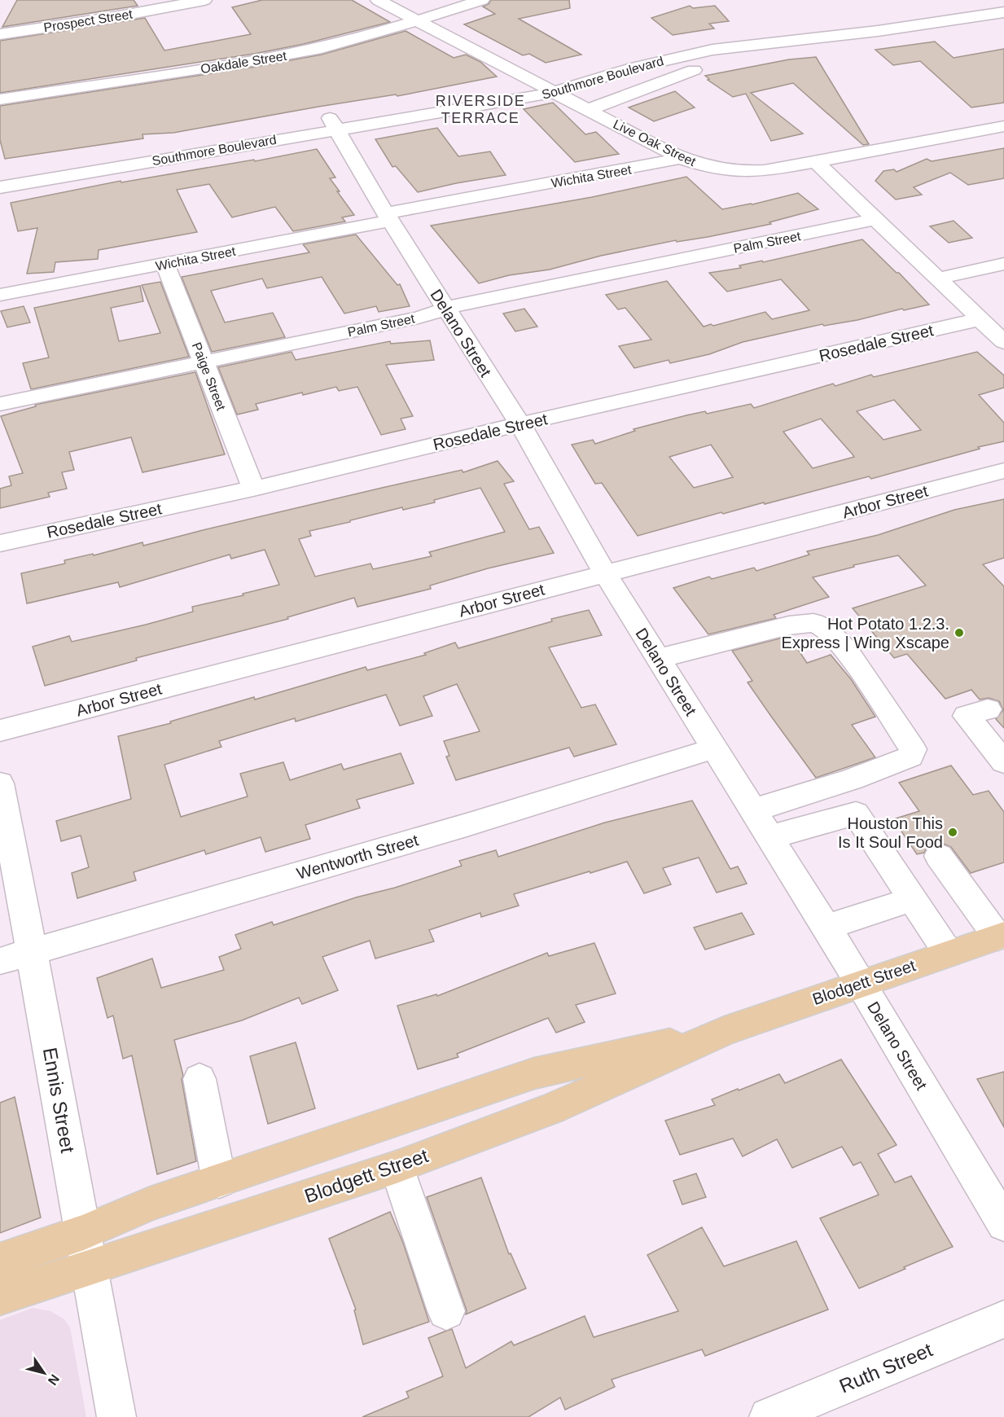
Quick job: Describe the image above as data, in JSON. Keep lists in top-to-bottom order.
{
  "streets": {
    "main road": ["Blodgett Street"],
    "street": [
      "Prospect Street",
      "Oakdale Street",
      "Southmore Boulevard",
      "Live Oak Street",
      "Wichita Street",
      "Palm Street",
      "Delano Street",
      "Rosedale Street",
      "Paige Street",
      "Arbor Street",
      "Wentworth Street",
      "Ennis Street",
      "Ruth Street"
    ]
  },
  "crossings": [
    ["Oakdale Street", "Live Oak Street"],
    ["Southmore Boulevard", "Live Oak Street"],
    ["Southmore Boulevard", "Delano Street"],
    ["Live Oak Street", "Wichita Street"],
    ["Wichita Street", "Delano Street"],
    ["Wichita Street", "Paige Street"],
    ["Palm Street", "Delano Street"],
    ["Palm Street", "Paige Street"],
    ["Delano Street", "Rosedale Street"],
    ["Delano Street", "Arbor Street"],
    ["Delano Street", "Wentworth Street"],
    ["Delano Street", "Blodgett Street"],
    ["Rosedale Street", "Paige Street"],
    ["Wentworth Street", "Ennis Street"],
    ["Blodgett Street", "Ennis Street"]
  ],
  "districts": ["RIVERSIDE TERRACE"],
  "places": ["Hot Potato 1.2.3. Express | Wing Xscape", "Houston This Is It Soul Food"],
  "north": "bottom right"
}
